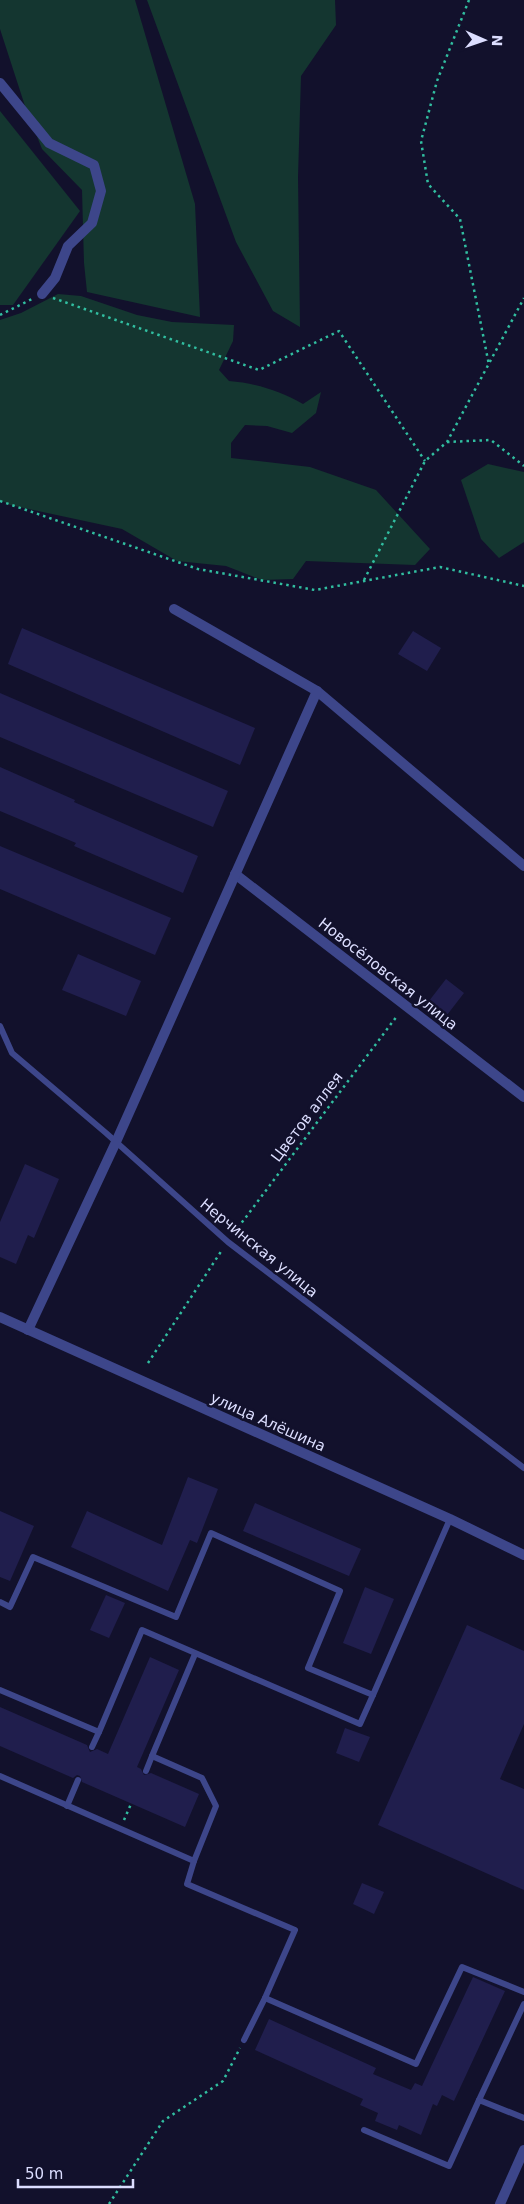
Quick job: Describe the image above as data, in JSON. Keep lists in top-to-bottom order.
{
  "streets": {
    "street": ["Новосёловская улица", "улица Алёшина"],
    "lane": ["Нерчинская улица"],
    "path": ["Цветов аллея"]
  },
  "crossings": [
    ["Новосёловская улица", "Цветов аллея"],
    ["Цветов аллея", "Нерчинская улица"]
  ],
  "scale_bar": "50 m",
  "north": "right"
}
